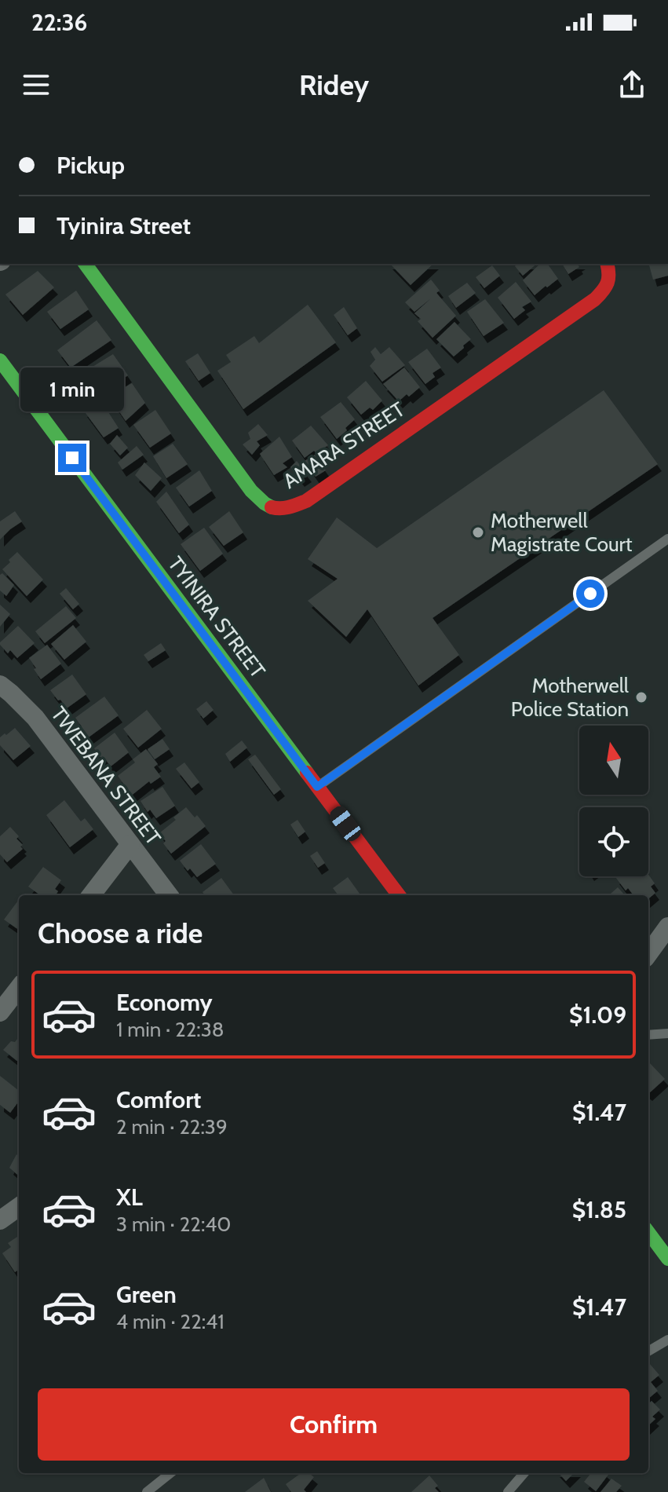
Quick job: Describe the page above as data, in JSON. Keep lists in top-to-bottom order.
{
  "streets": {
    "street": ["AMARA STREET", "TYINIRA STREET", "TWEBANA STREET"]
  },
  "places": ["Motherwell Magistrate Court", "Motherwell Police Station"],
  "north": "top",
  "page": {
    "status": "22:36",
    "header": "Ridey",
    "banner": ["Pickup", "Tyinira Street"],
    "bubble": "1 min",
    "heading": "Choose a ride",
    "list": [
      {
        "name": "Economy",
        "note": "1 min · 22:38",
        "value": "$1.09"
      },
      {
        "name": "Comfort",
        "note": "2 min · 22:39",
        "value": "$1.47"
      },
      {
        "name": "XL",
        "note": "3 min · 22:40",
        "value": "$1.85"
      },
      {
        "name": "Green",
        "note": "4 min · 22:41",
        "value": "$1.47"
      }
    ],
    "buttons": "Confirm"
  }
}
